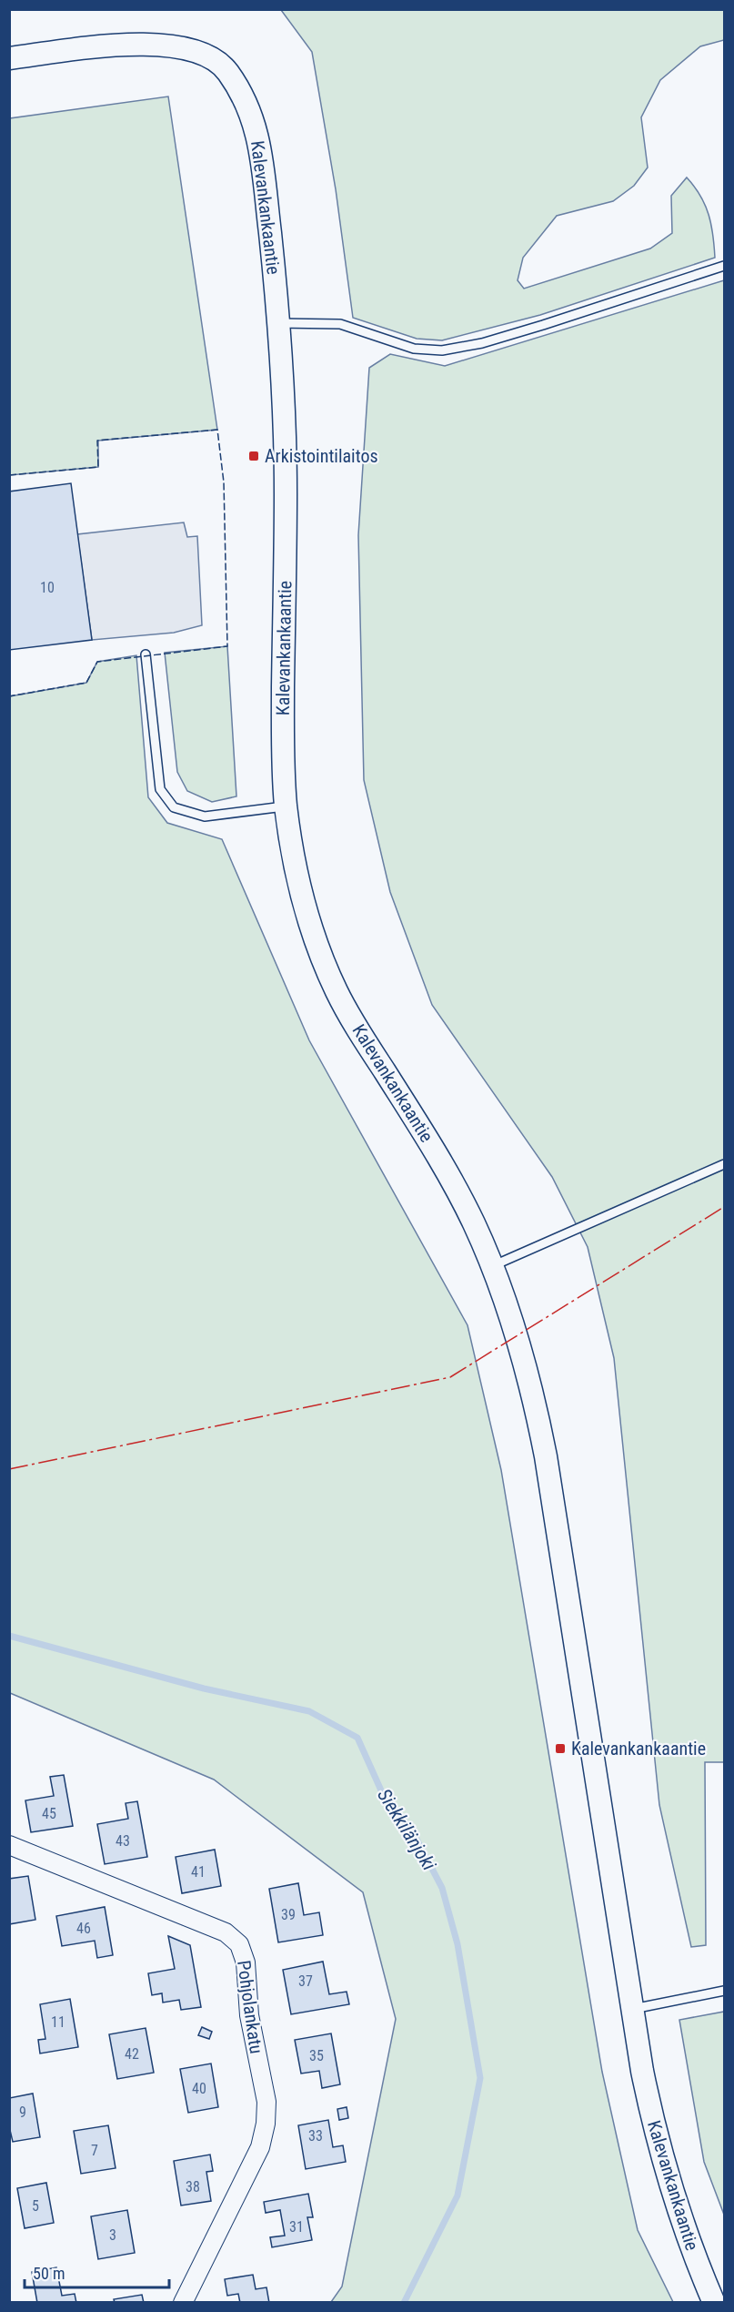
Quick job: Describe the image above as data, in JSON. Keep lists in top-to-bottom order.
{
  "streets": {
    "street": ["Kalevankankaantie", "Pohjolankatu"]
  },
  "water": ["Siekkilänjoki"],
  "places": {
    "transit": ["Arkistointilaitos", "Kalevankankaantie"]
  },
  "house_numbers": [
    "10",
    "45",
    "43",
    "41",
    "39",
    "46",
    "37",
    "11",
    "42",
    "35",
    "40",
    "9",
    "33",
    "7",
    "38",
    "5",
    "31",
    "3"
  ],
  "scale_bar": "50 m"
}
